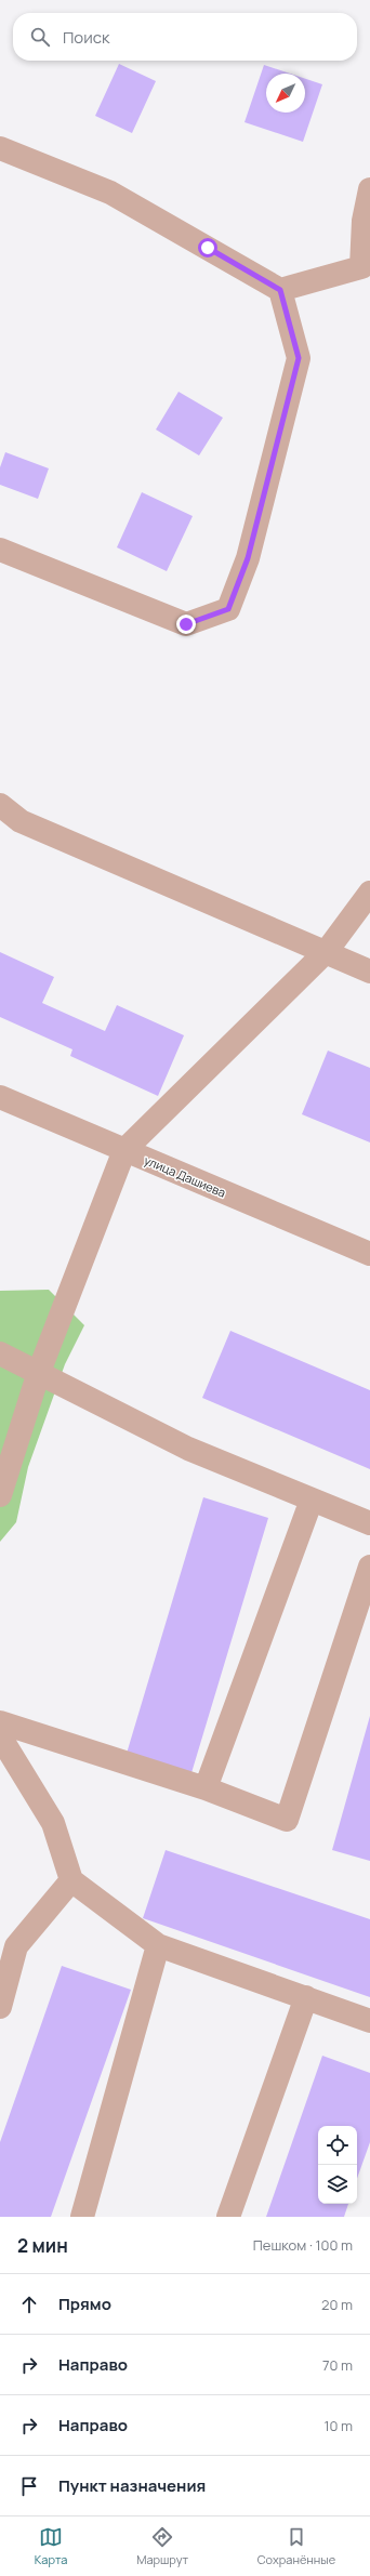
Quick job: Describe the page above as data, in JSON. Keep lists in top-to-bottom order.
{
  "streets": {
    "street": ["улица Дашиева"]
  },
  "north": "bottom left",
  "page": {
    "search": "Поиск",
    "heading": ["2 мин", "Пешком · 100 m"],
    "list": [
      ["Прямо", "20 m"],
      ["Направо", "70 m"],
      ["Направо", "10 m"],
      "Пункт назначения"
    ],
    "nav": ["Карта", "Маршрут", "Сохранённые"]
  }
}
